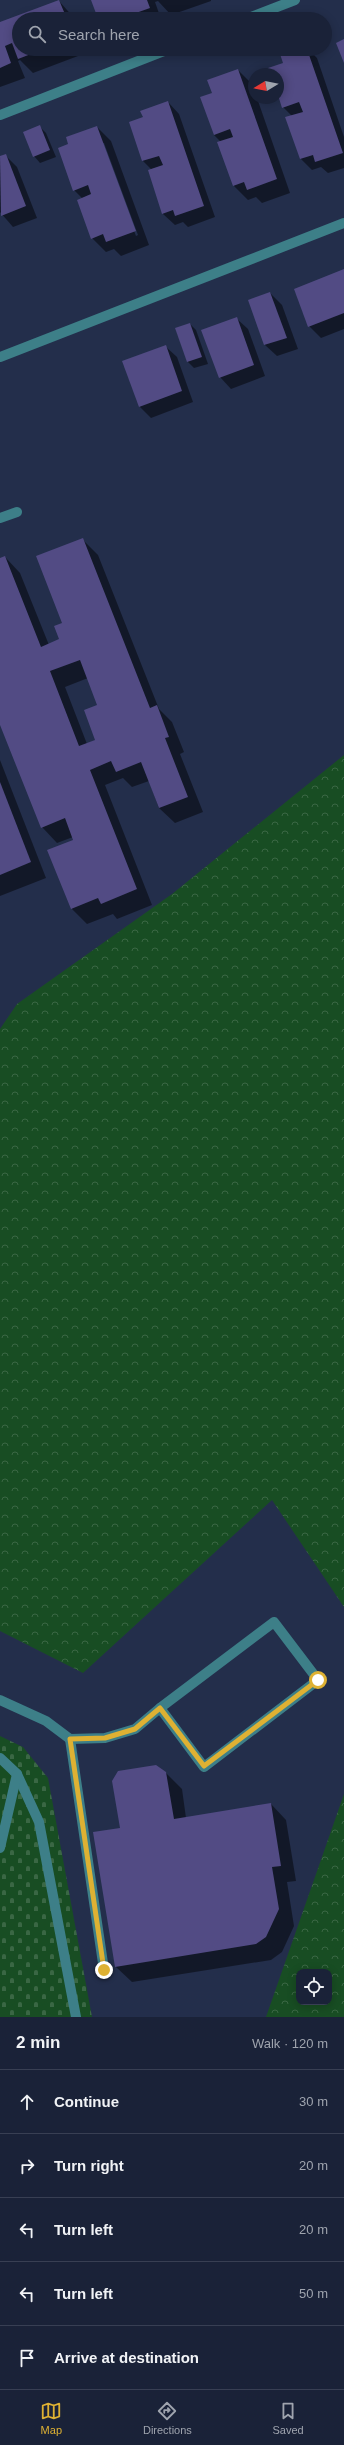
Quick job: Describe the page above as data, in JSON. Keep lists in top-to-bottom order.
{
  "north": "left",
  "page": {
    "search": "Search here",
    "heading": ["2 min", "Walk · 120 m"],
    "list": [
      ["Continue", "30 m"],
      ["Turn right", "20 m"],
      ["Turn left", "20 m"],
      ["Turn left", "50 m"],
      "Arrive at destination"
    ],
    "nav": ["Map", "Directions", "Saved"]
  }
}
